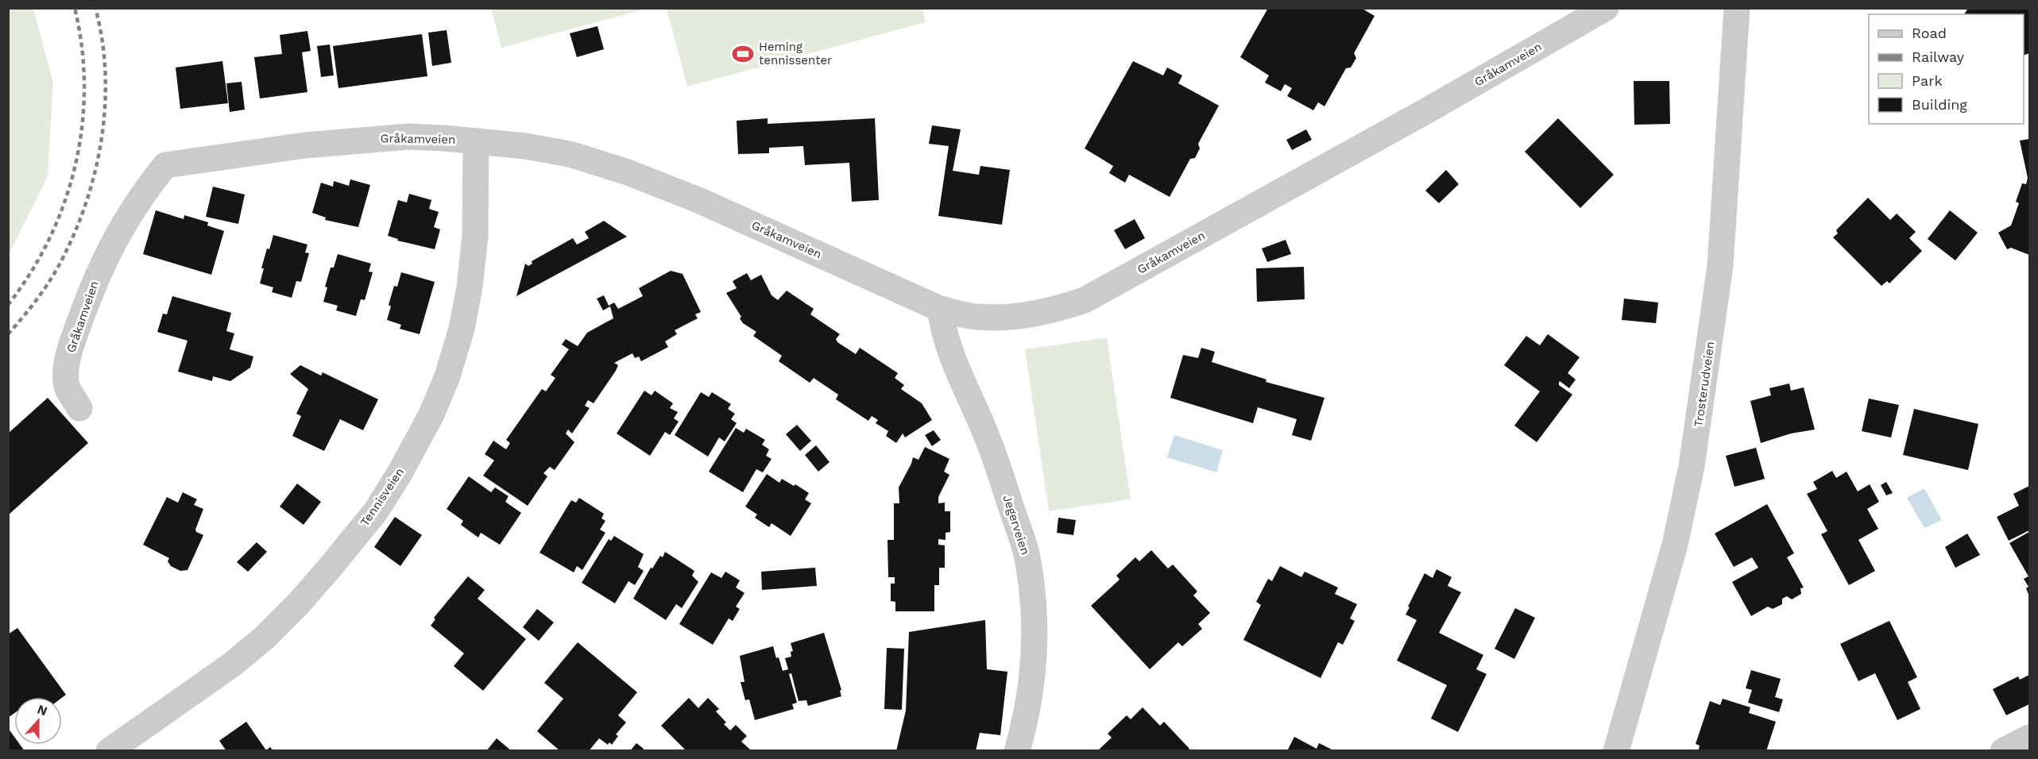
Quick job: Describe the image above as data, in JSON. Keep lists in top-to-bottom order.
{
  "streets": {
    "street": [
      "Gråkamveien",
      "Trosterudveien",
      "Tennisveien",
      "Jegerveien"
    ]
  },
  "crossings": [
    ["Gråkamveien", "Tennisveien"],
    ["Gråkamveien", "Jegerveien"]
  ],
  "places": {
    "sports": ["Heming tennissenter"]
  },
  "legend": [
    "Road",
    "Railway",
    "Park",
    "Building"
  ],
  "north": "top"
}
